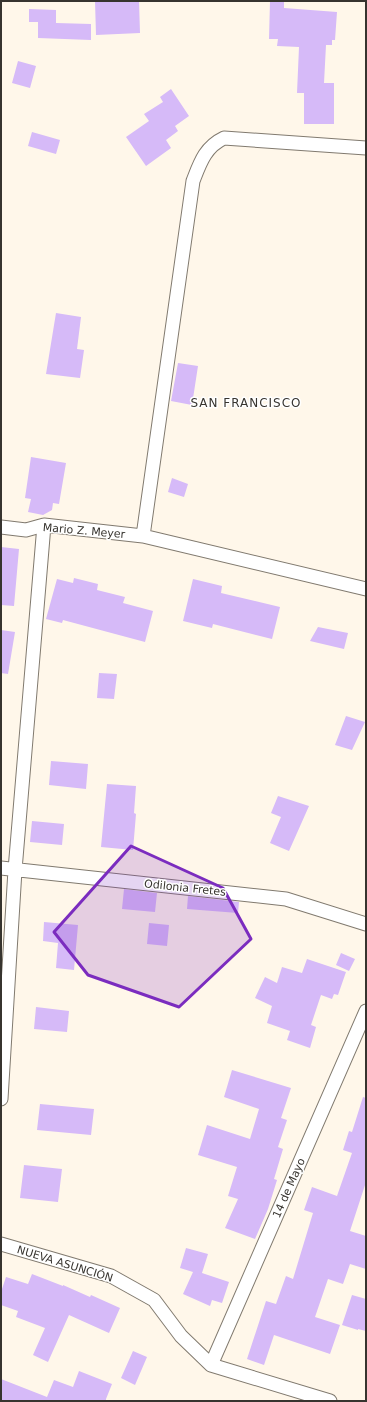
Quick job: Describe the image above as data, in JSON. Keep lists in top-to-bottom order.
{
  "streets": {
    "street": [
      "Mario Z. Meyer",
      "Odilonia Fretes",
      "14 de Mayo",
      "NUEVA ASUNCIÓN"
    ]
  },
  "crossings": [
    ["14 de Mayo", "NUEVA ASUNCIÓN"]
  ],
  "districts": ["SAN FRANCISCO"]
}
